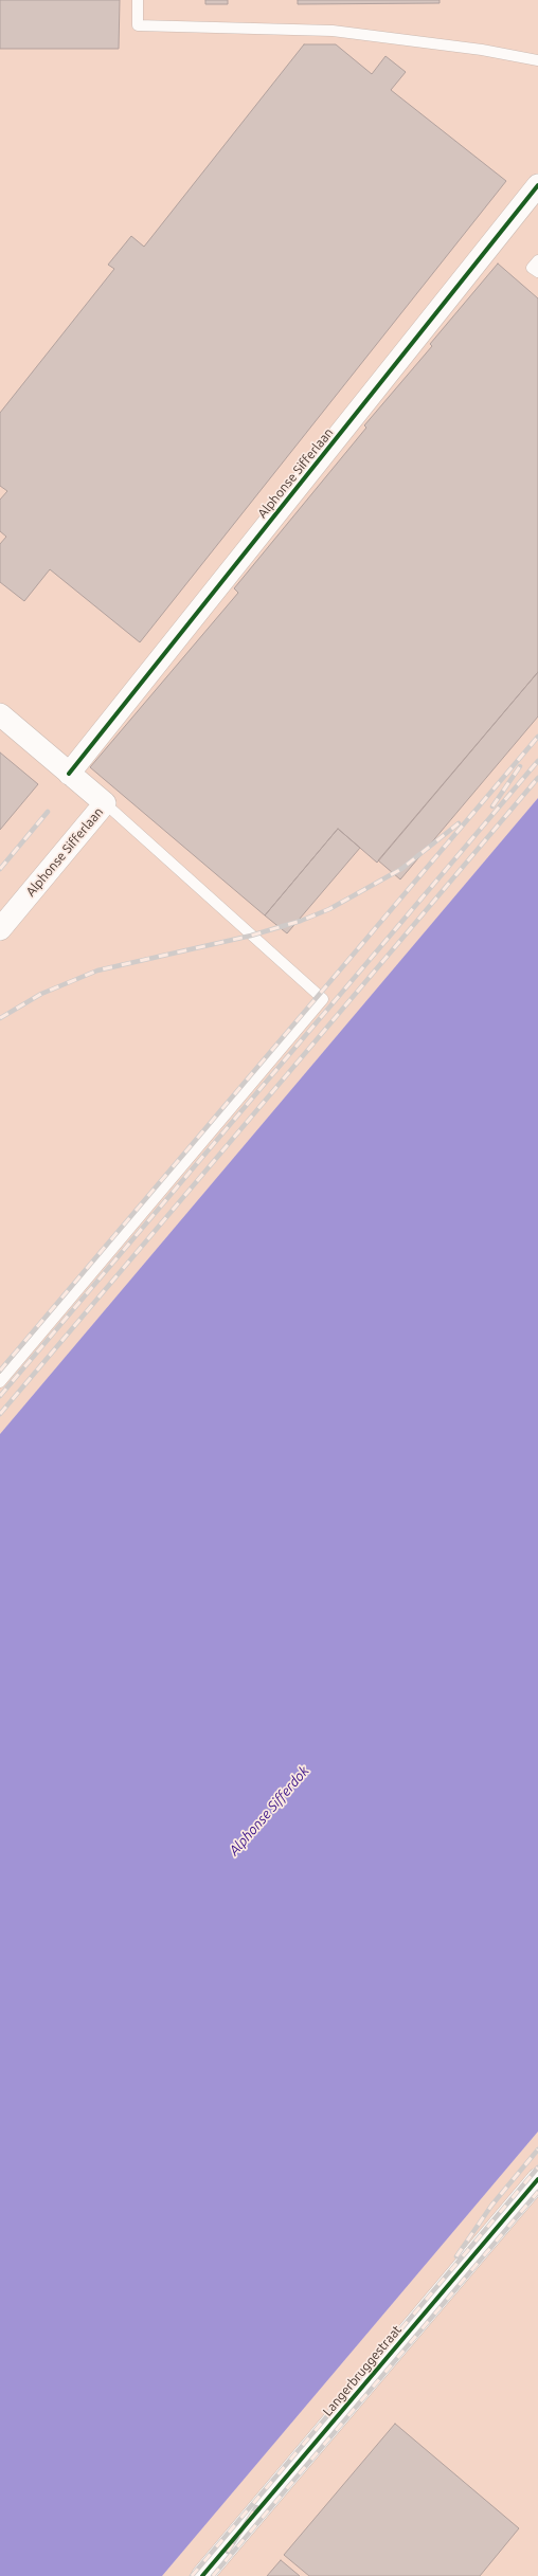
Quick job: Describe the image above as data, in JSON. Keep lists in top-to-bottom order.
{
  "streets": {
    "street": ["Alphonse Sifferlaan", "Langerbruggestraat"]
  },
  "water": ["Alphonse Sifferdok"]
}
